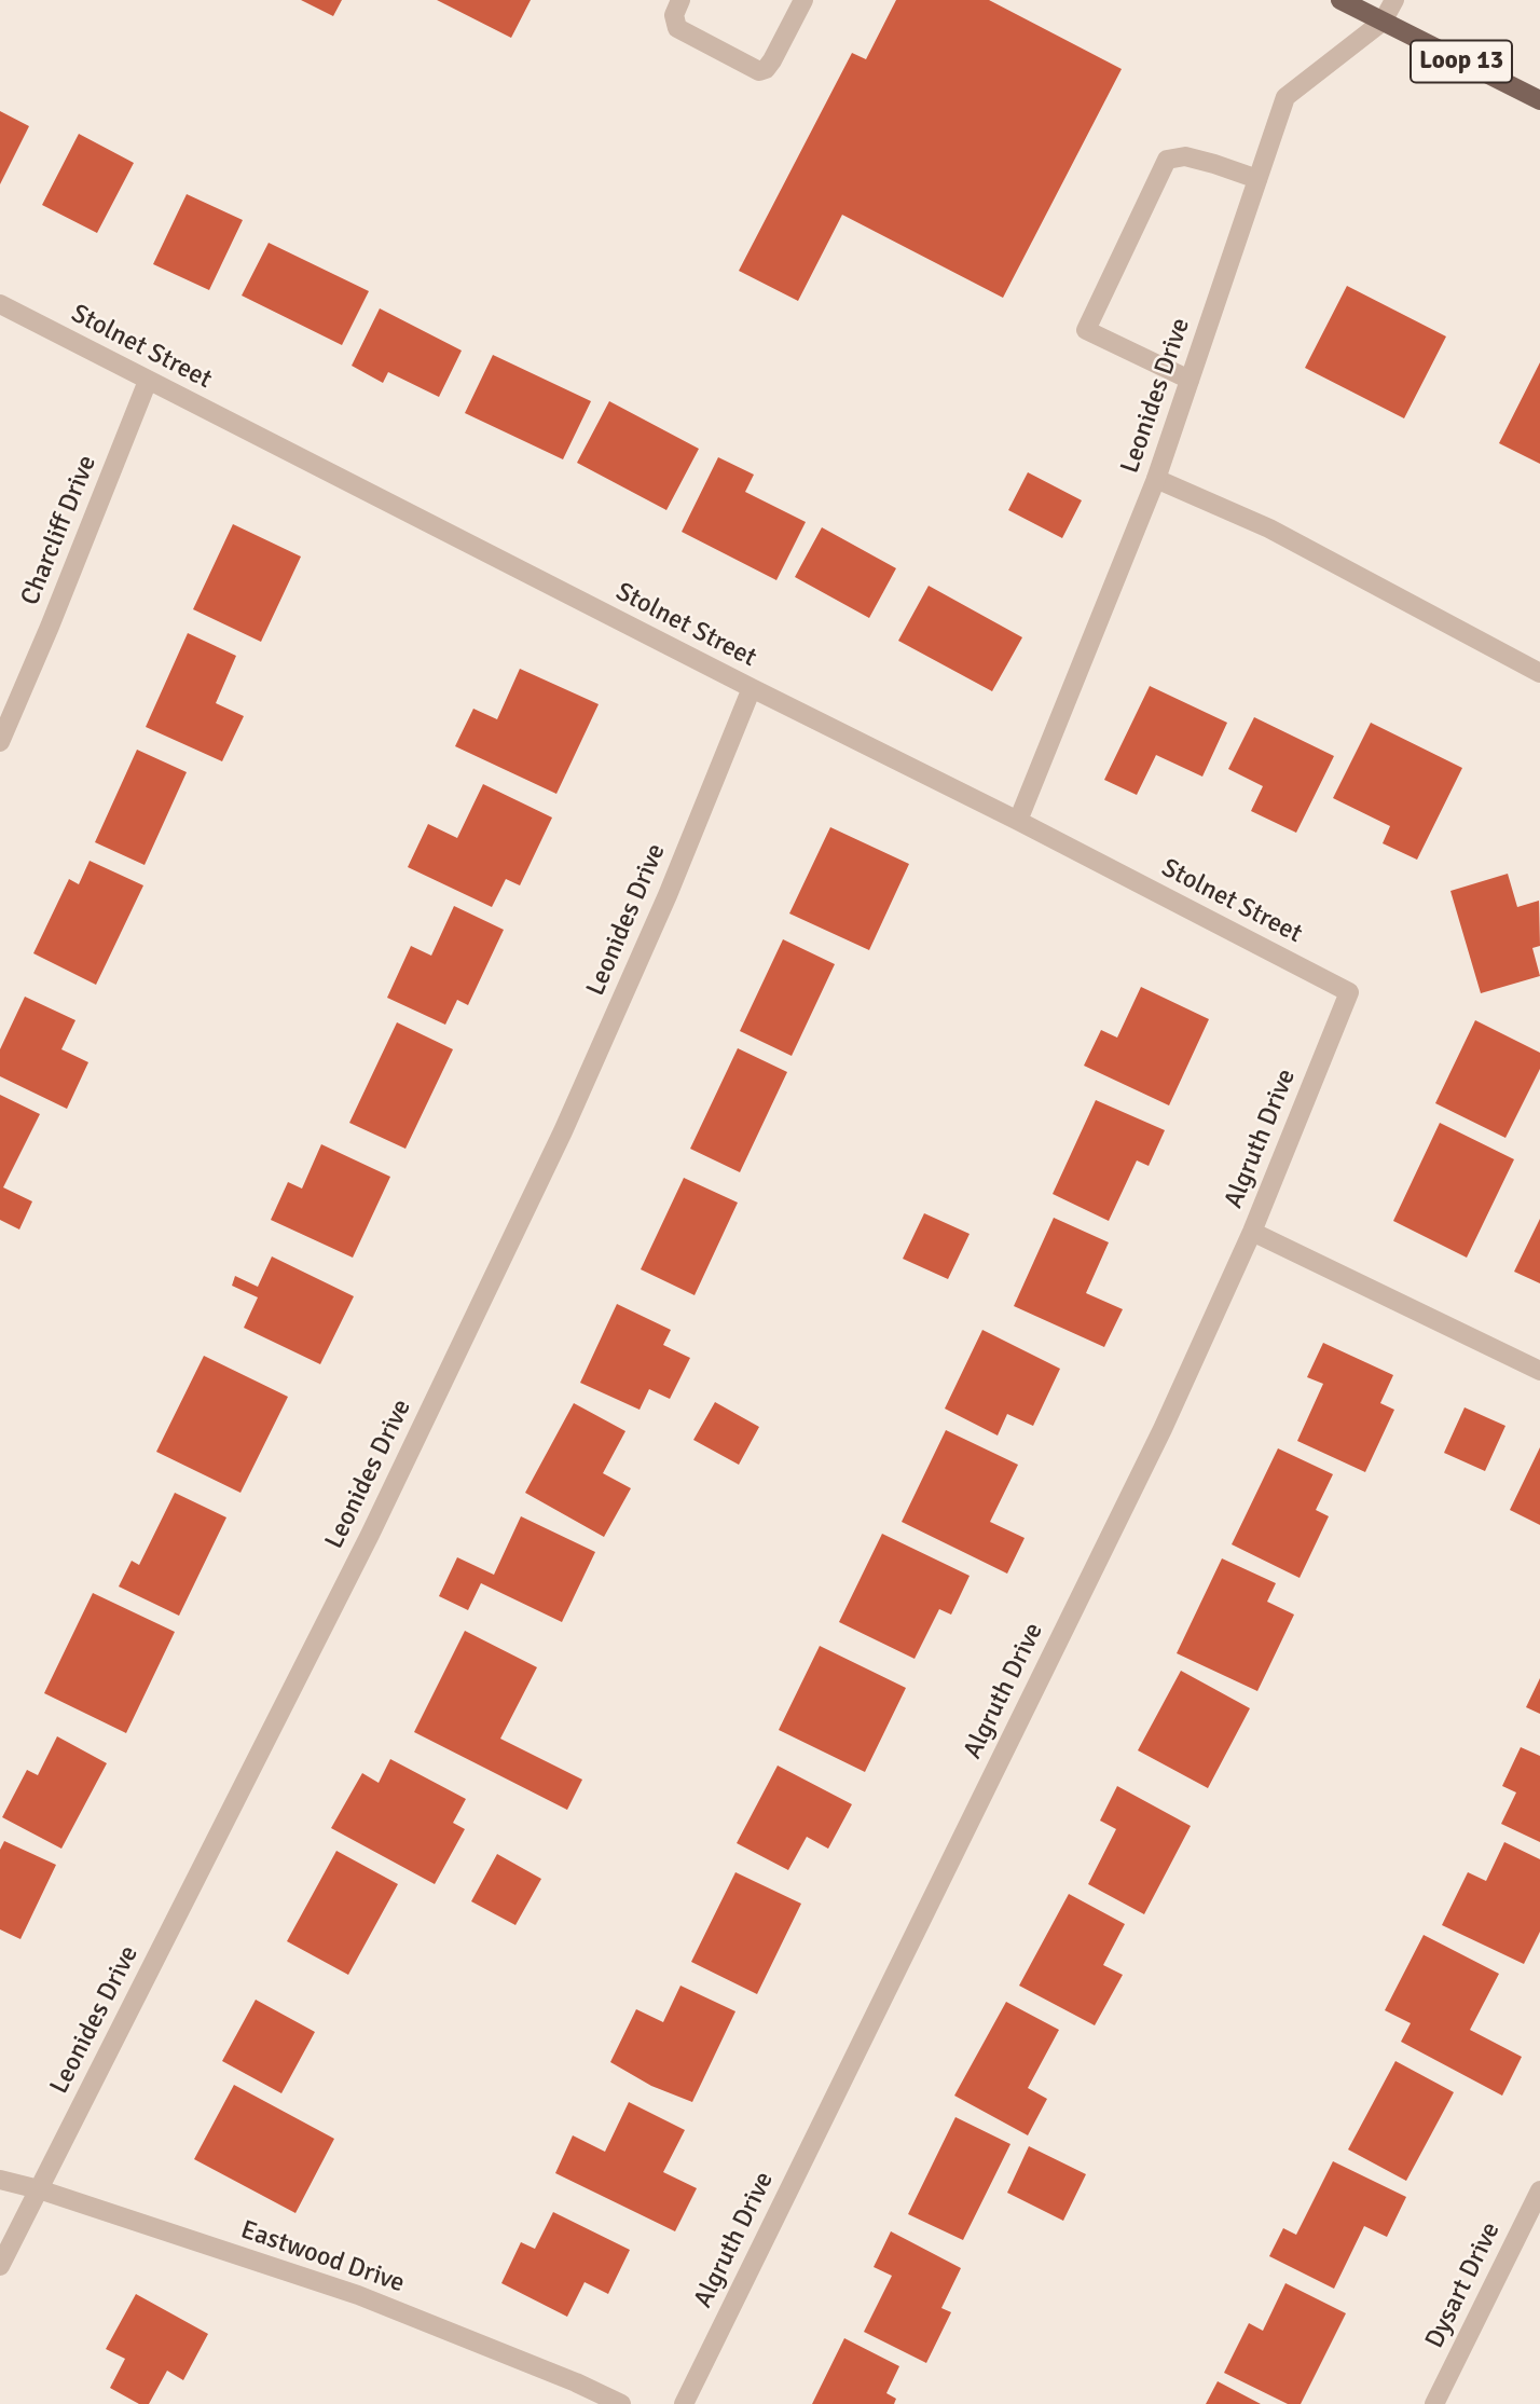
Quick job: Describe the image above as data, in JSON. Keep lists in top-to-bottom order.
{
  "streets": {
    "main road": ["Loop 13"],
    "street": [
      "Stolnet Street",
      "Leonides Drive",
      "Charcliff Drive",
      "Algruth Drive",
      "Eastwood Drive",
      "Dysart Drive"
    ]
  },
  "crossings": [
    ["Loop 13", "Leonides Drive"],
    ["Stolnet Street", "Leonides Drive"],
    ["Stolnet Street", "Charcliff Drive"],
    ["Stolnet Street", "Algruth Drive"],
    ["Leonides Drive", "Eastwood Drive"]
  ]
}
